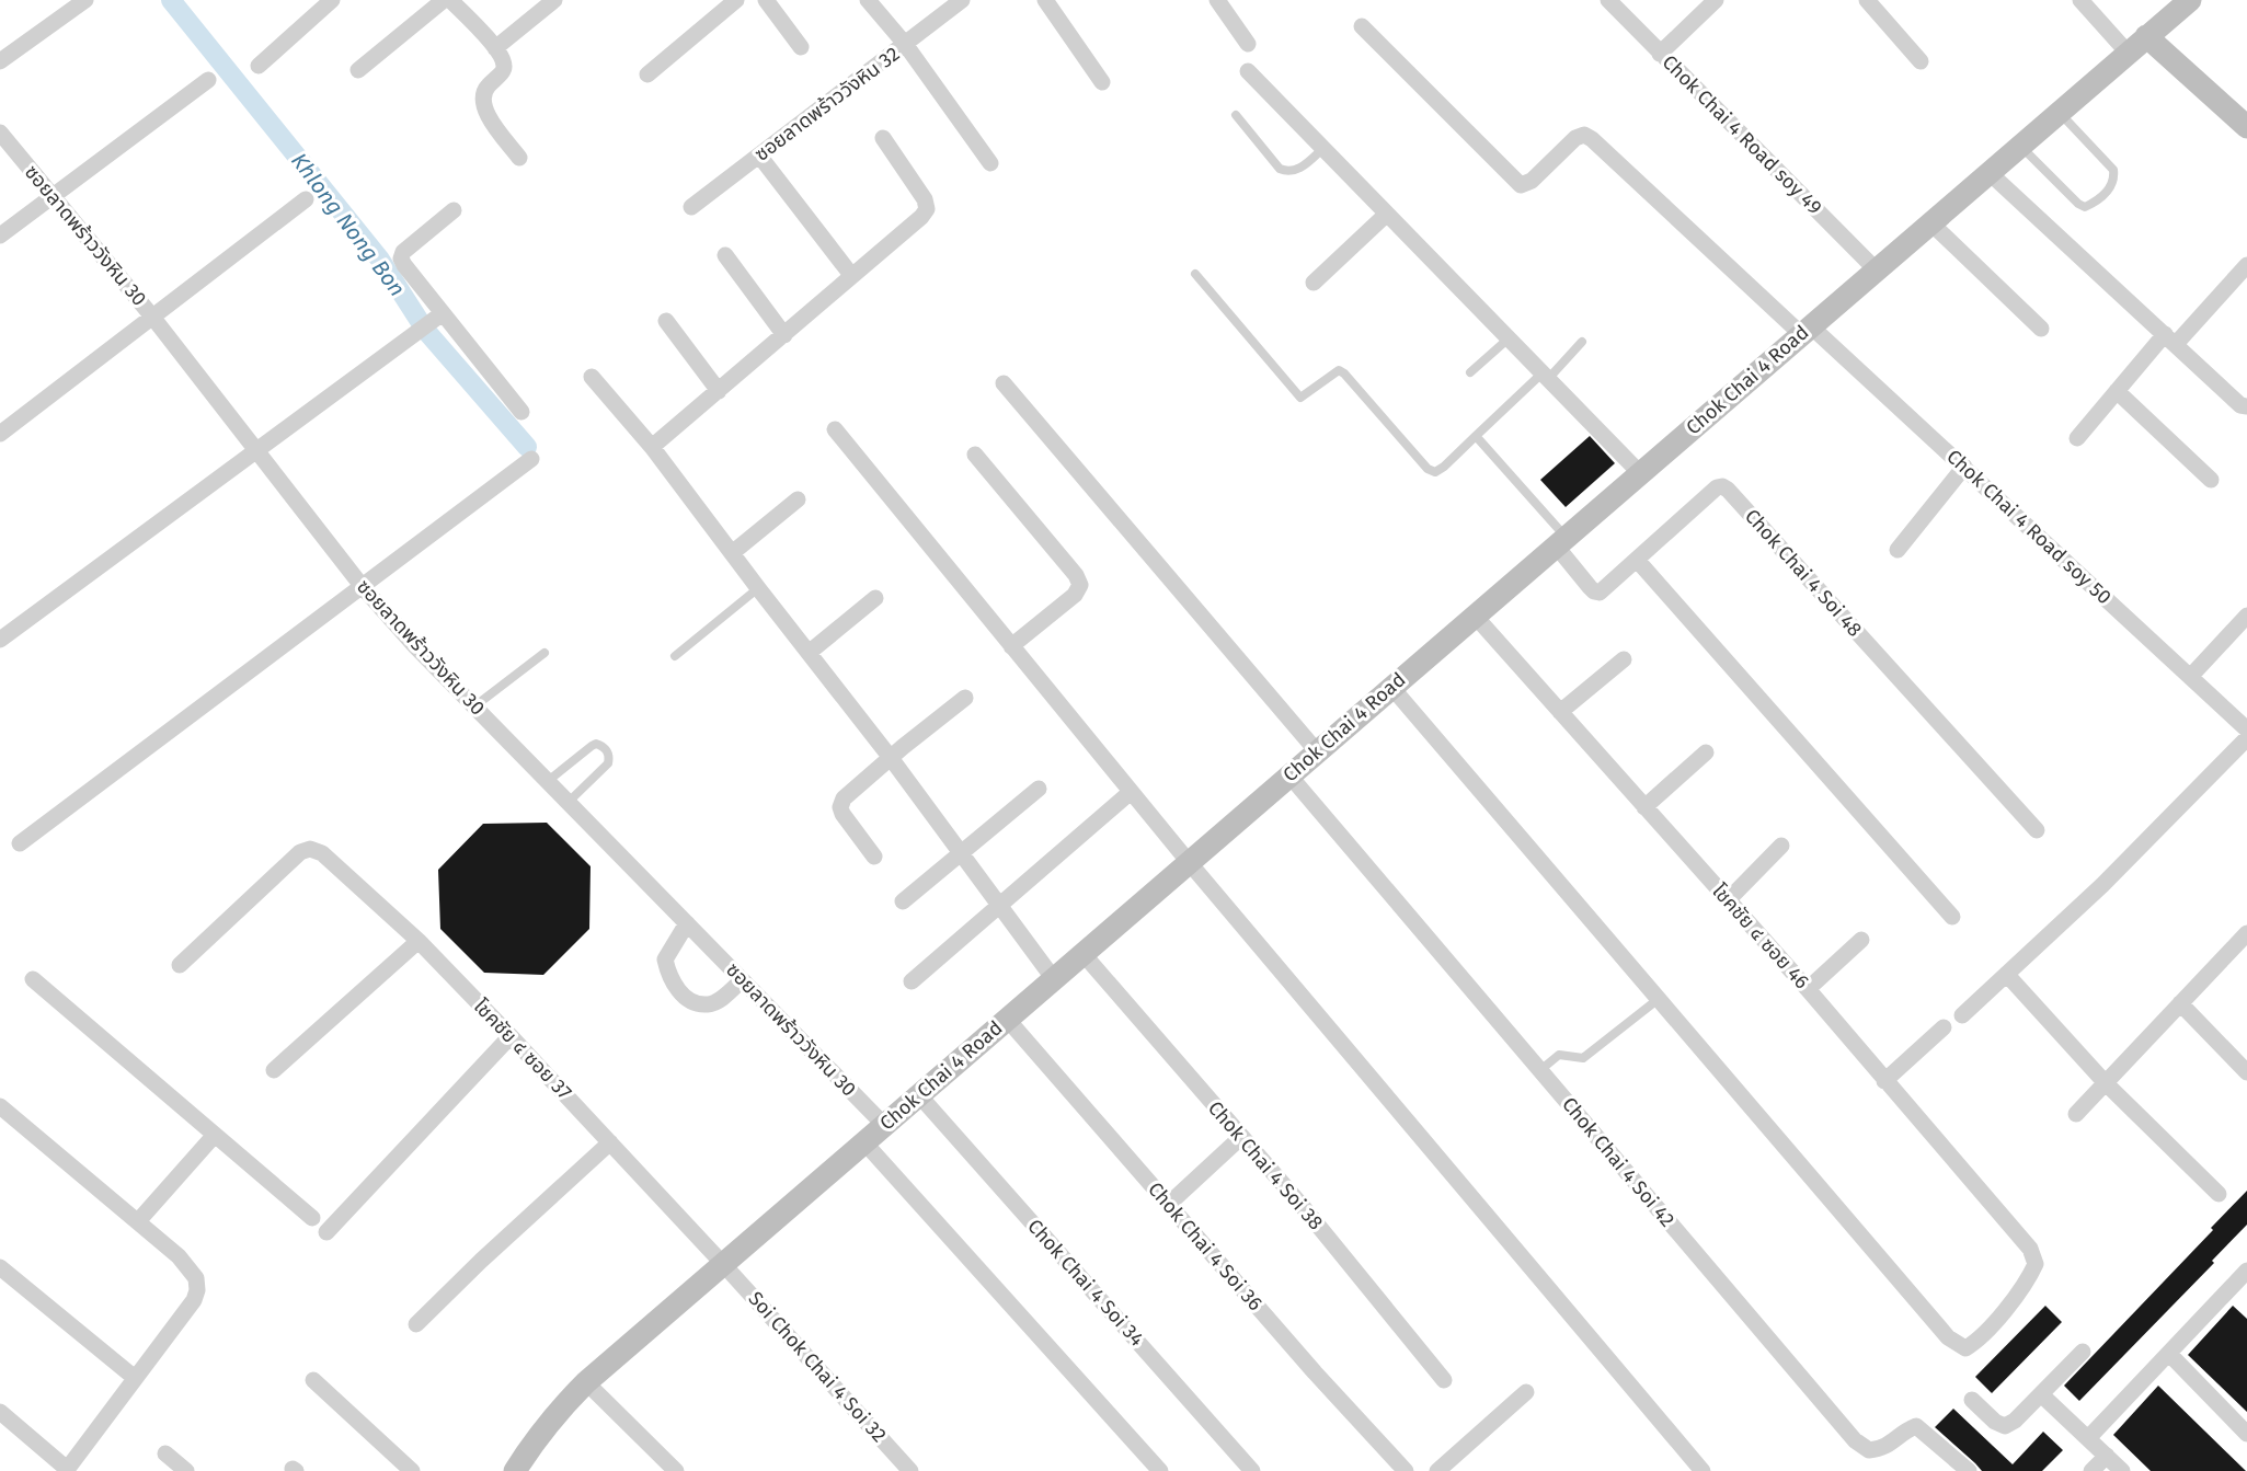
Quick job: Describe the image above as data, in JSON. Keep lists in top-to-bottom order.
{
  "streets": {
    "street": [
      "ซอยลาดพร้าววังหิน 32",
      "Chok Chai 4 Road soy 49",
      "ซอยลาดพร้าววังหิน 30",
      "Chok Chai 4 Road",
      "Chok Chai 4 Road soy 50",
      "Chok Chai 4 Soi 48",
      "โชคชัย ๔ ซอย 46",
      "โชคชัย ๔ ซอย 37",
      "Chok Chai 4 Soi 42",
      "Chok Chai 4 Soi 38",
      "Chok Chai 4 Soi 36",
      "Chok Chai 4 Soi 34",
      "Soi Chok Chai 4 Soi 32"
    ]
  },
  "crossings": [
    ["Chok Chai 4 Road soy 49", "Chok Chai 4 Road"],
    ["ซอยลาดพร้าววังหิน 30", "Chok Chai 4 Road"],
    ["Chok Chai 4 Road", "Chok Chai 4 Road soy 50"],
    ["Chok Chai 4 Road", "Chok Chai 4 Soi 48"],
    ["Chok Chai 4 Road", "โชคชัย ๔ ซอย 46"],
    ["Chok Chai 4 Road", "โชคชัย ๔ ซอย 37"],
    ["Chok Chai 4 Road", "Chok Chai 4 Soi 42"],
    ["Chok Chai 4 Road", "Chok Chai 4 Soi 38"],
    ["Chok Chai 4 Road", "Chok Chai 4 Soi 36"],
    ["Chok Chai 4 Road", "Chok Chai 4 Soi 34"],
    ["Chok Chai 4 Road", "Soi Chok Chai 4 Soi 32"],
    ["โชคชัย ๔ ซอย 37", "Soi Chok Chai 4 Soi 32"]
  ],
  "water": ["Khlong Nong Bon"]
}
